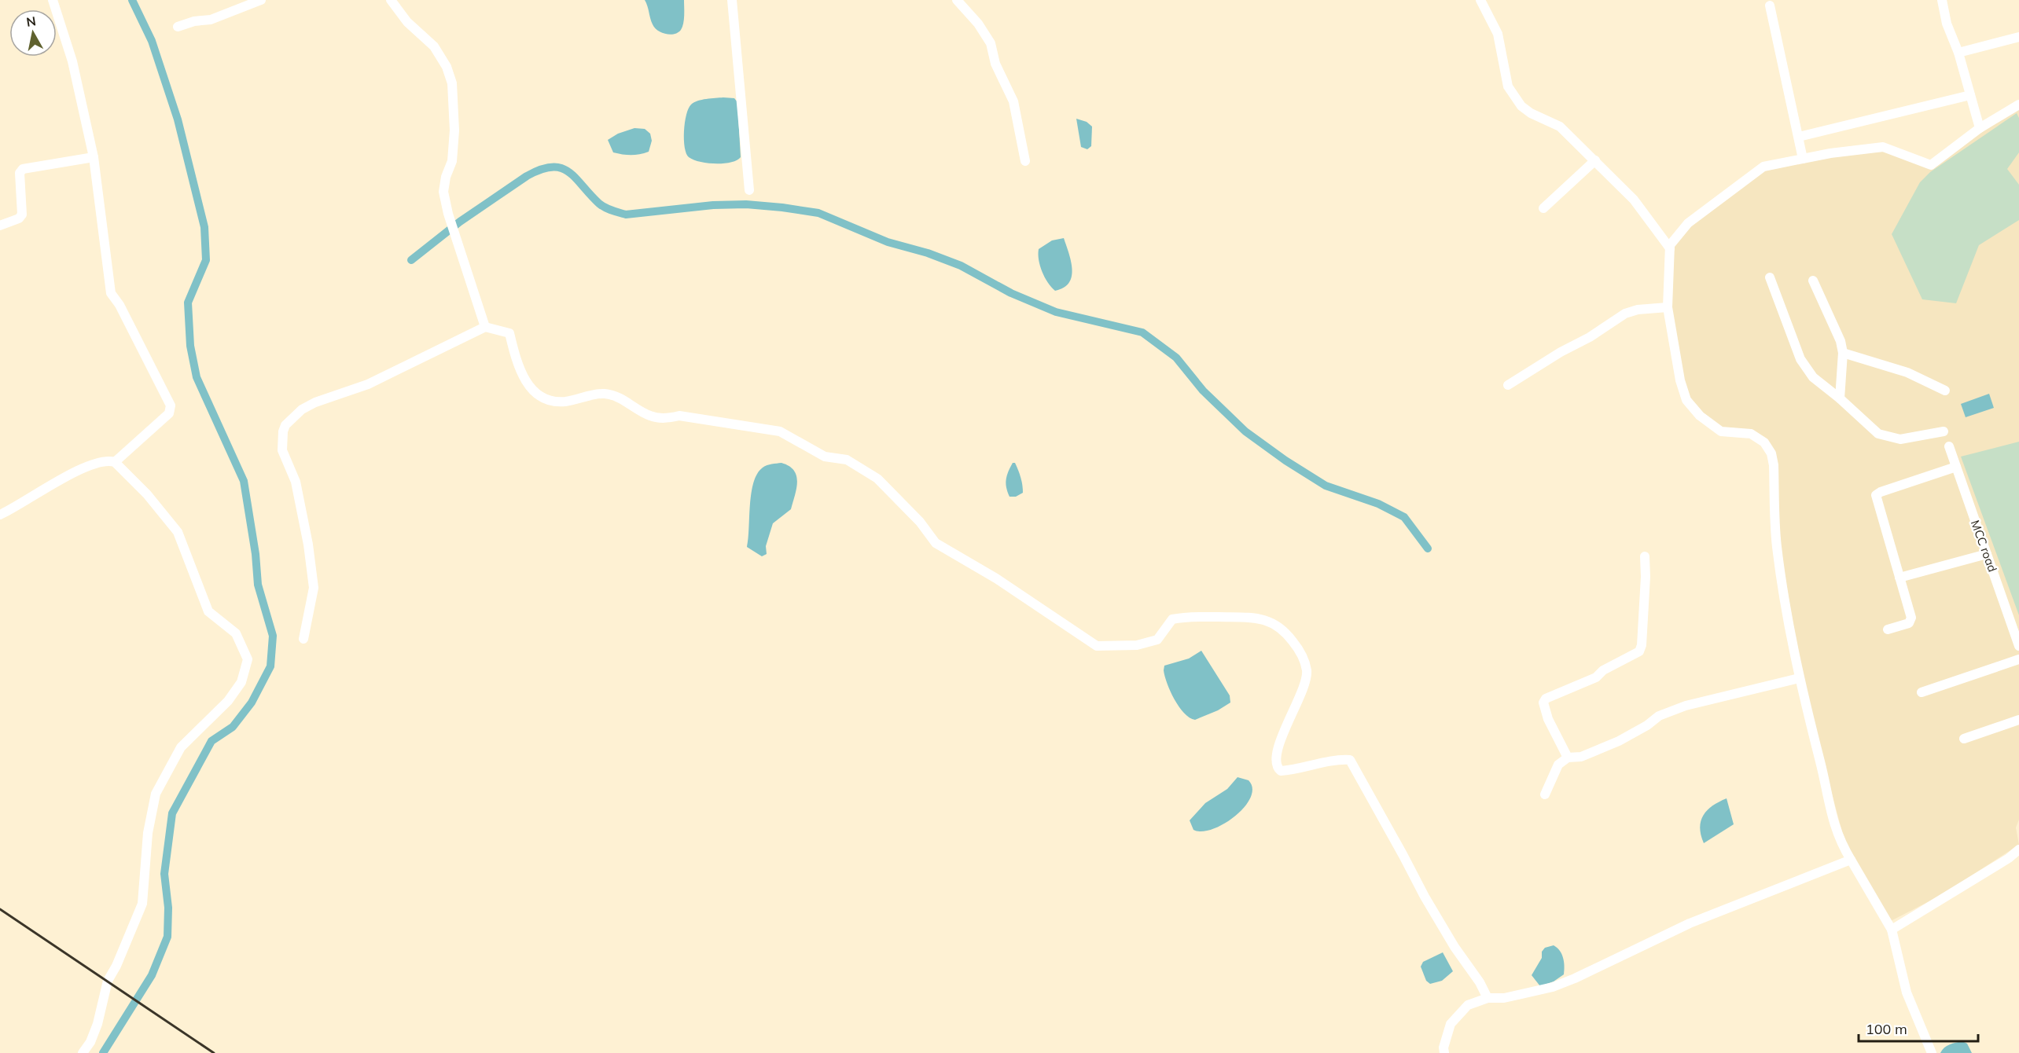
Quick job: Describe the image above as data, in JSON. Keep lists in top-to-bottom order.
{
  "streets": {
    "street": ["MCC road"]
  },
  "scale_bar": "100 m",
  "north": "top"
}
